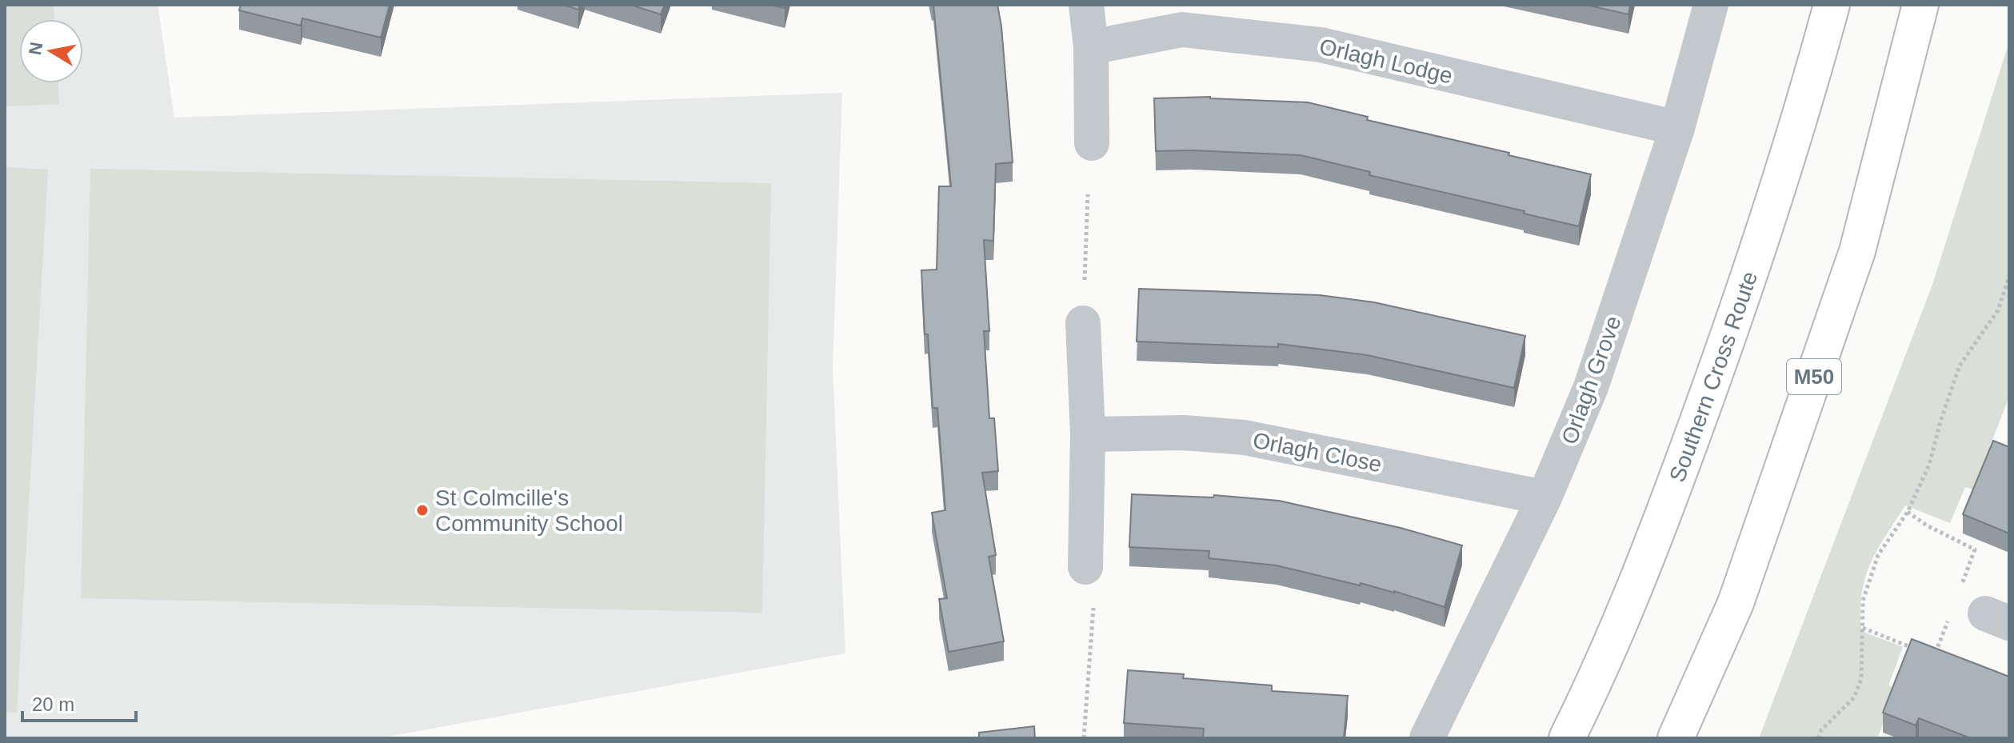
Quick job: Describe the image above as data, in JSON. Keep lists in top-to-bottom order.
{
  "streets": {
    "highway": ["Southern Cross Route", "M50"],
    "street": ["Orlagh Lodge", "Orlagh Grove", "Orlagh Close"]
  },
  "crossings": [
    ["Orlagh Lodge", "Orlagh Grove"],
    ["Orlagh Grove", "Orlagh Close"]
  ],
  "places": ["St Colmcille's Community School"],
  "scale_bar": "20 m",
  "north": "left"
}
